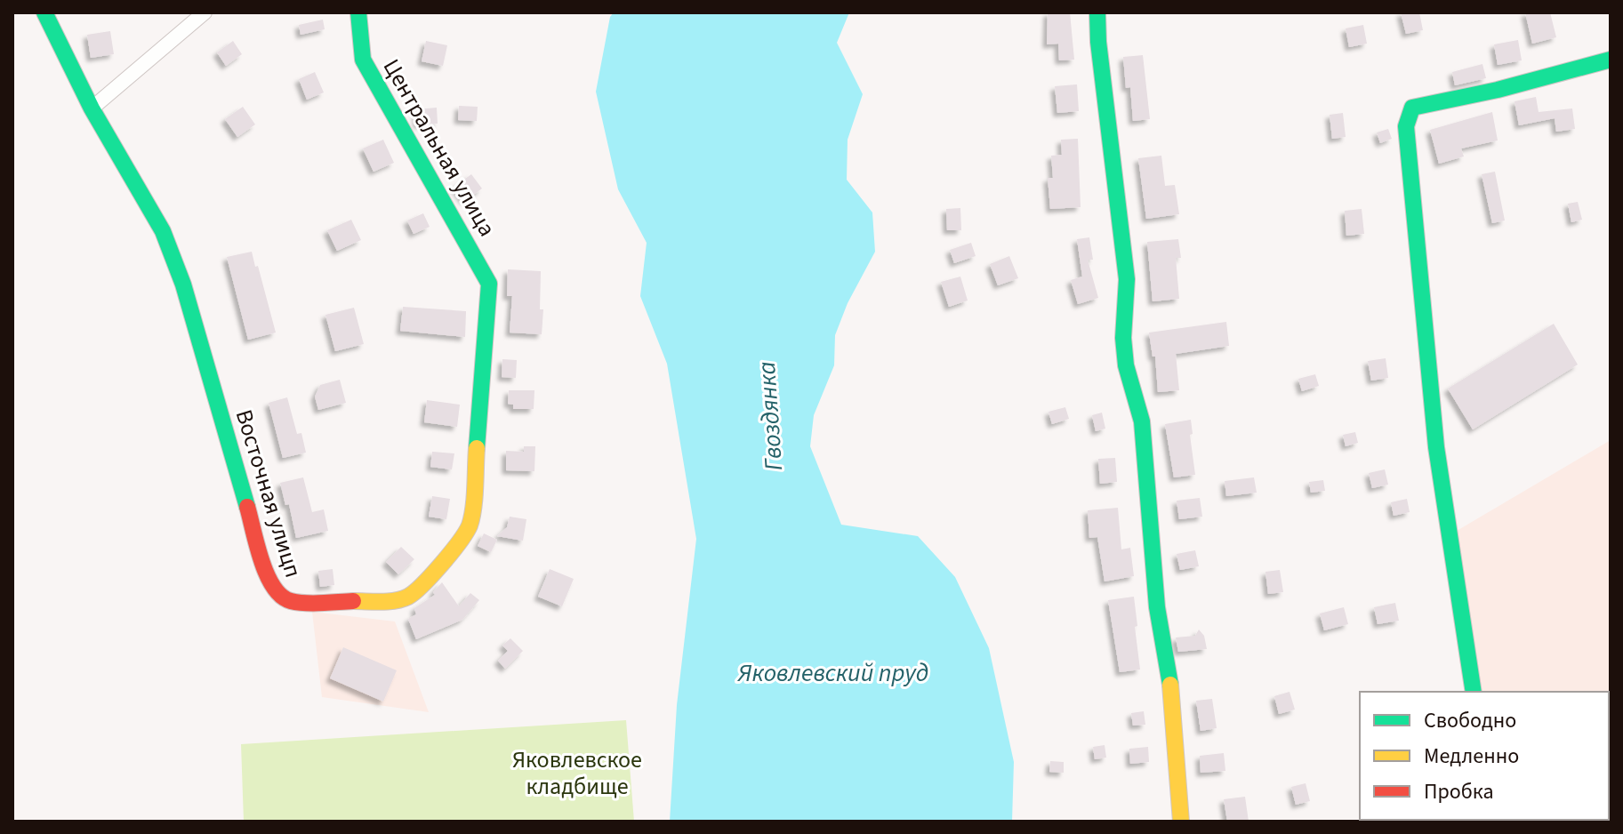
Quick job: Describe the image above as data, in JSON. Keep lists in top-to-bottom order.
{
  "streets": {
    "street": ["Центральная улица", "Восточная улицп"]
  },
  "crossings": [
    ["Центральная улица", "Восточная улицп"]
  ],
  "water": ["Гвоздянка", "Яковлевский пруд"],
  "parks": ["Яковлевское кладбище"],
  "legend": ["Свободно", "Медленно", "Пробка"]
}
